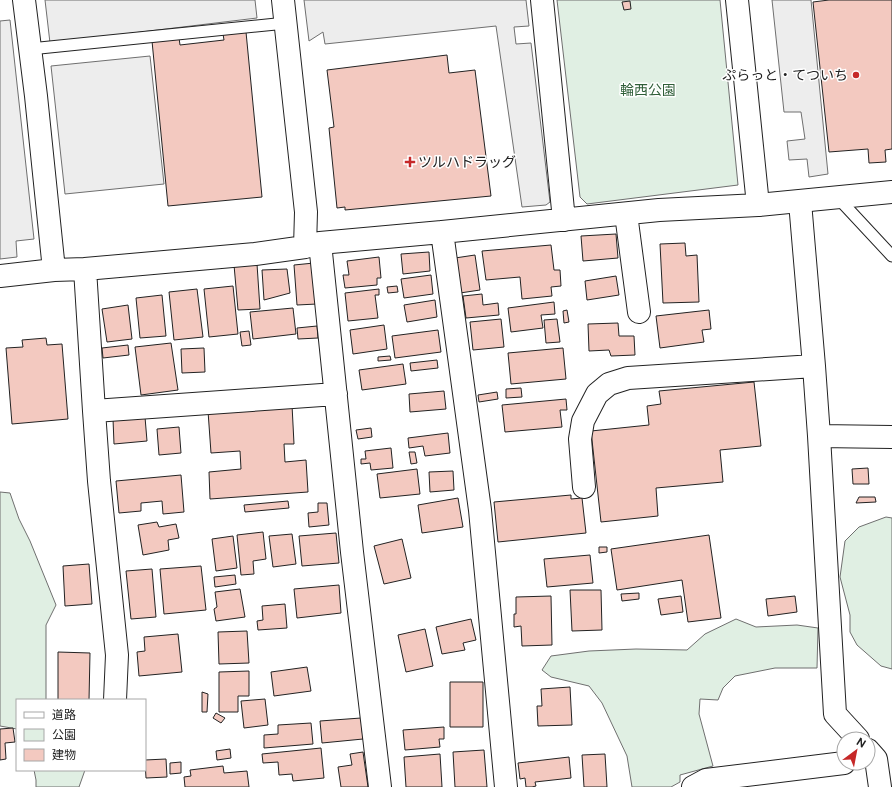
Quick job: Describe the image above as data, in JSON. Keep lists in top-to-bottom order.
{
  "parks": ["輪西公園"],
  "places": {
    "other": ["ぷらっと・てついち"],
    "health": ["ツルハドラッグ"]
  },
  "legend": ["道路", "公園", "建物"],
  "north": "top right"
}
